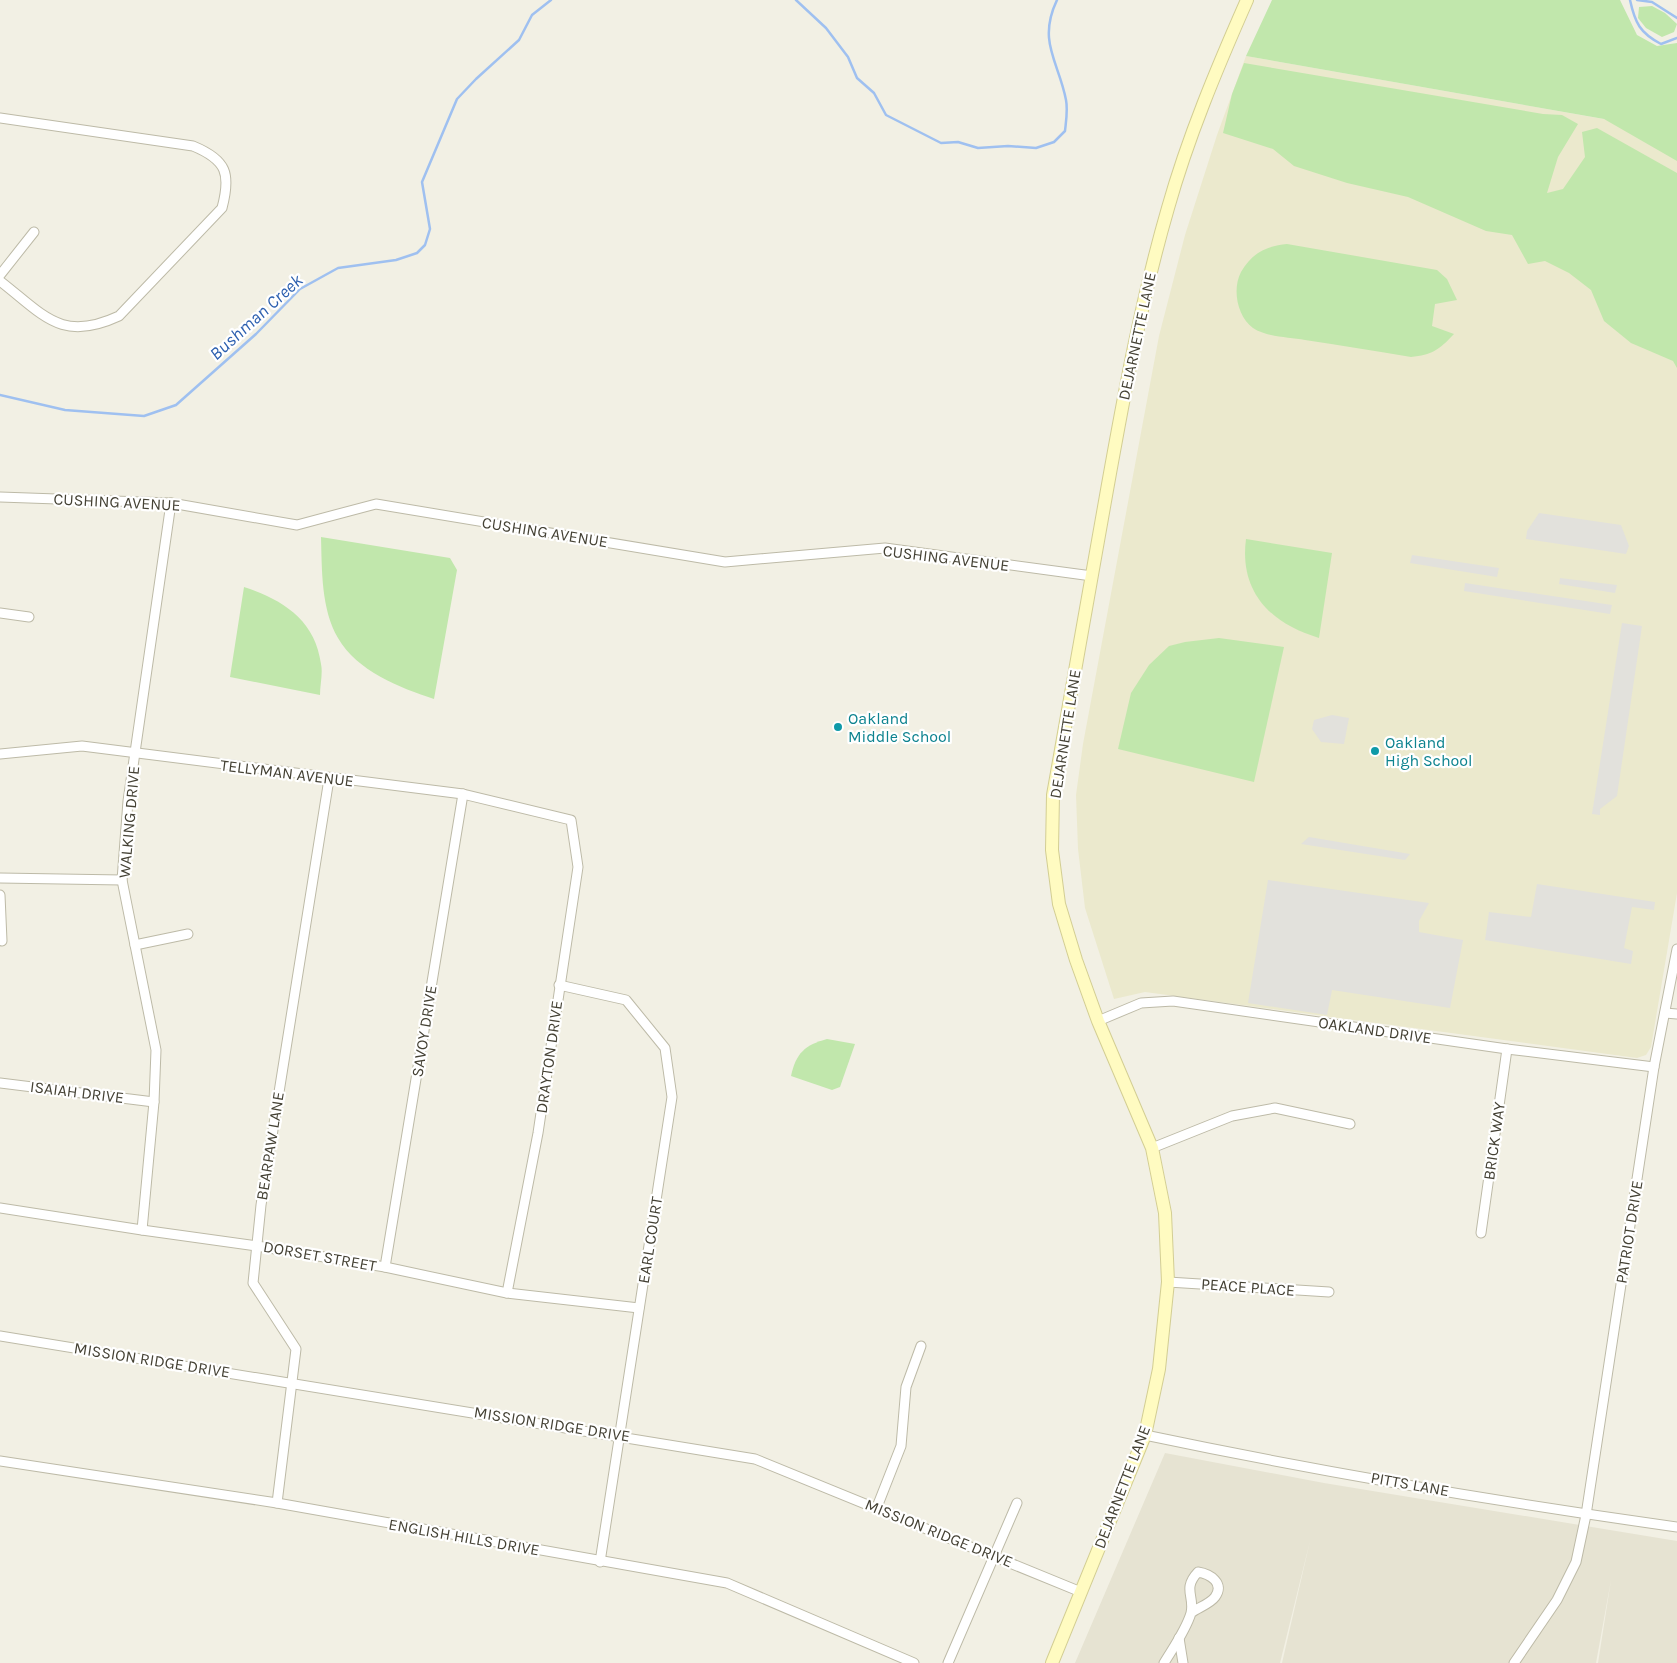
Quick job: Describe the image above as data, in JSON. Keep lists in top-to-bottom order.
{
  "streets": {
    "main road": ["DEJARNETTE LANE"],
    "street": [
      "CUSHING AVENUE",
      "TELLYMAN AVENUE",
      "WALKING DRIVE",
      "OAKLAND DRIVE",
      "SAVOY DRIVE",
      "DRAYTON DRIVE",
      "ISAIAH DRIVE",
      "BRICK WAY",
      "BEARPAW LANE",
      "PATRIOT DRIVE",
      "EARL COURT",
      "DORSET STREET",
      "PEACE PLACE",
      "MISSION RIDGE DRIVE",
      "PITTS LANE",
      "ENGLISH HILLS DRIVE"
    ]
  },
  "crossings": [
    ["DEJARNETTE LANE", "CUSHING AVENUE"],
    ["DEJARNETTE LANE", "OAKLAND DRIVE"],
    ["DEJARNETTE LANE", "PEACE PLACE"],
    ["DEJARNETTE LANE", "MISSION RIDGE DRIVE"],
    ["DEJARNETTE LANE", "PITTS LANE"],
    ["CUSHING AVENUE", "WALKING DRIVE"],
    ["TELLYMAN AVENUE", "WALKING DRIVE"],
    ["TELLYMAN AVENUE", "SAVOY DRIVE"],
    ["TELLYMAN AVENUE", "DRAYTON DRIVE"],
    ["TELLYMAN AVENUE", "BEARPAW LANE"],
    ["WALKING DRIVE", "ISAIAH DRIVE"],
    ["WALKING DRIVE", "DORSET STREET"],
    ["OAKLAND DRIVE", "BRICK WAY"],
    ["OAKLAND DRIVE", "PATRIOT DRIVE"],
    ["SAVOY DRIVE", "DORSET STREET"],
    ["DRAYTON DRIVE", "EARL COURT"],
    ["DRAYTON DRIVE", "DORSET STREET"],
    ["BEARPAW LANE", "DORSET STREET"],
    ["BEARPAW LANE", "MISSION RIDGE DRIVE"],
    ["BEARPAW LANE", "ENGLISH HILLS DRIVE"],
    ["PATRIOT DRIVE", "PITTS LANE"],
    ["EARL COURT", "DORSET STREET"],
    ["EARL COURT", "MISSION RIDGE DRIVE"],
    ["EARL COURT", "ENGLISH HILLS DRIVE"]
  ],
  "water": ["Bushman Creek"],
  "places": ["Oakland Middle School", "Oakland High School"]
}
